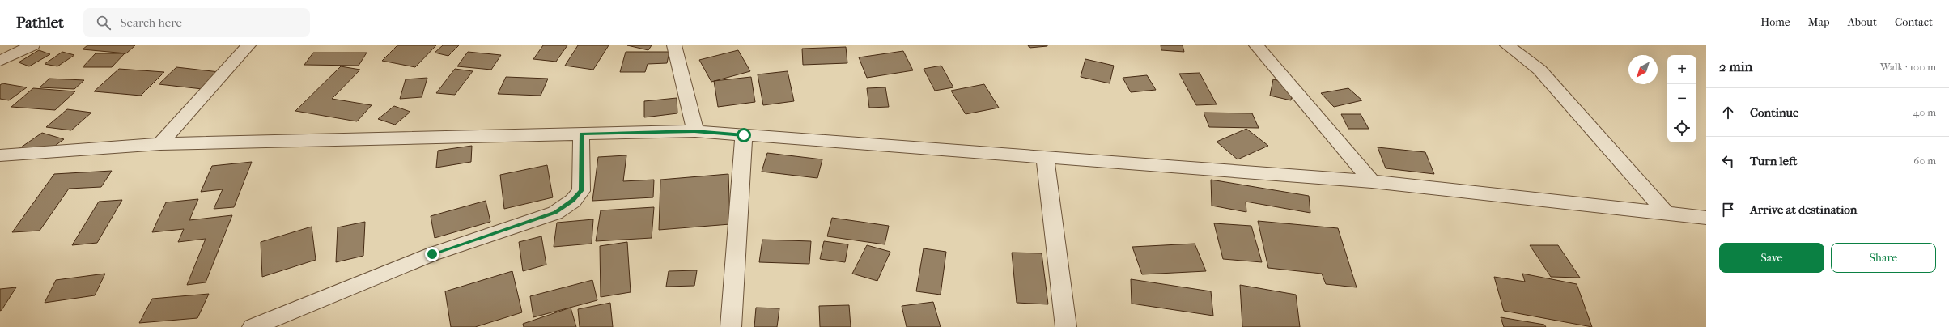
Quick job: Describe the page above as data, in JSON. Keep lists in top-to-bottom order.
{
  "north": "bottom left",
  "page": {
    "header": "Pathlet",
    "search": "Search here",
    "nav": [
      "Home",
      "Map",
      "About",
      "Contact"
    ],
    "heading": ["2 min", "Walk · 100 m"],
    "map_buttons": ["+", "−"],
    "list": [
      ["Continue", "40 m"],
      ["Turn left", "60 m"],
      "Arrive at destination"
    ],
    "buttons": ["Save", "Share"]
  }
}
